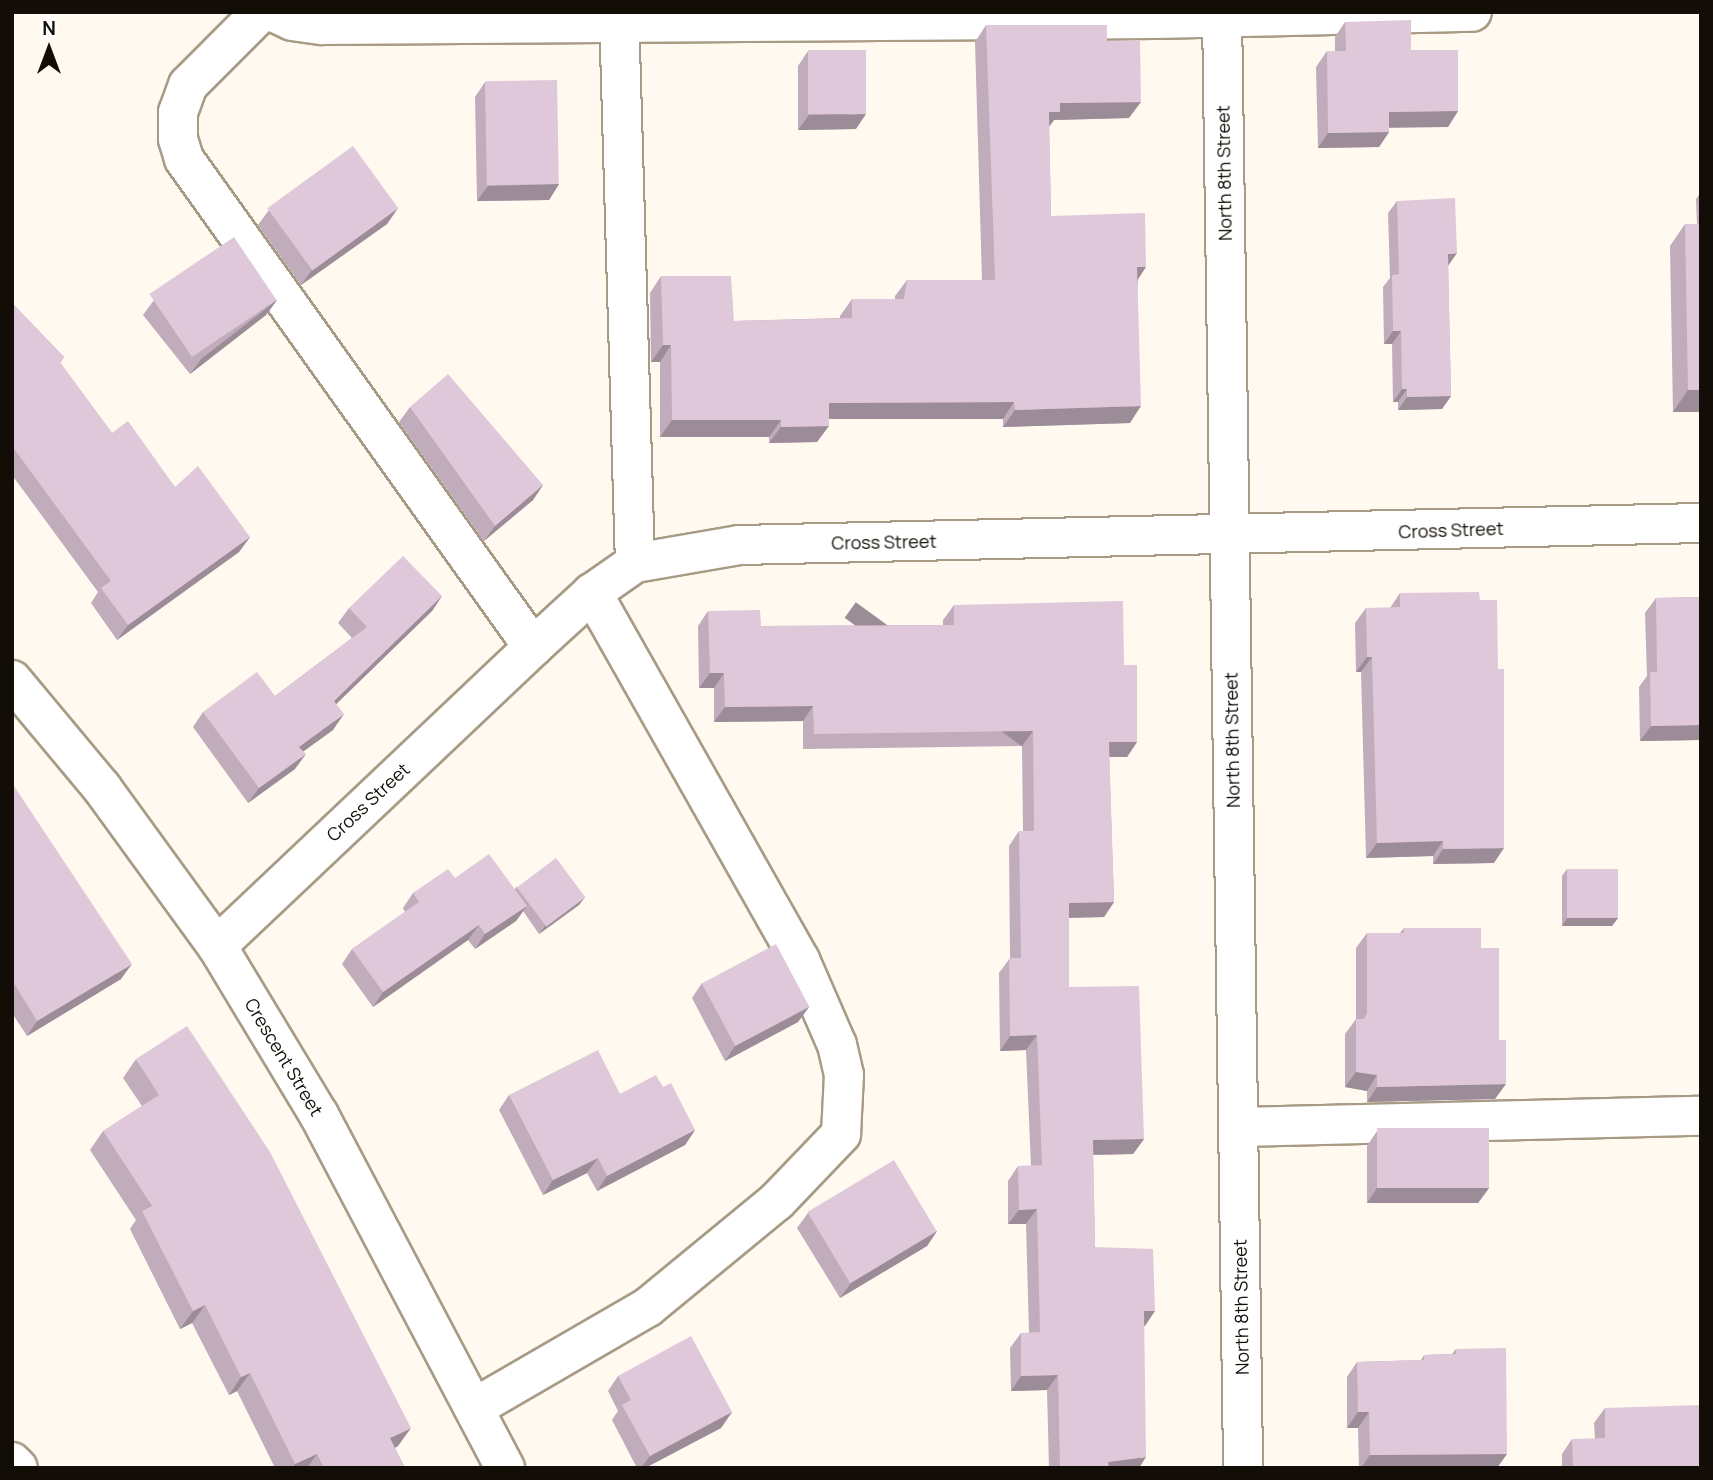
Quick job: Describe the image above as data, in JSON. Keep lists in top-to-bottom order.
{
  "streets": {
    "street": ["North 8th Street", "Cross Street", "Crescent Street"]
  },
  "crossings": [
    ["North 8th Street", "Cross Street"],
    ["Cross Street", "Crescent Street"]
  ],
  "north": "top"
}
